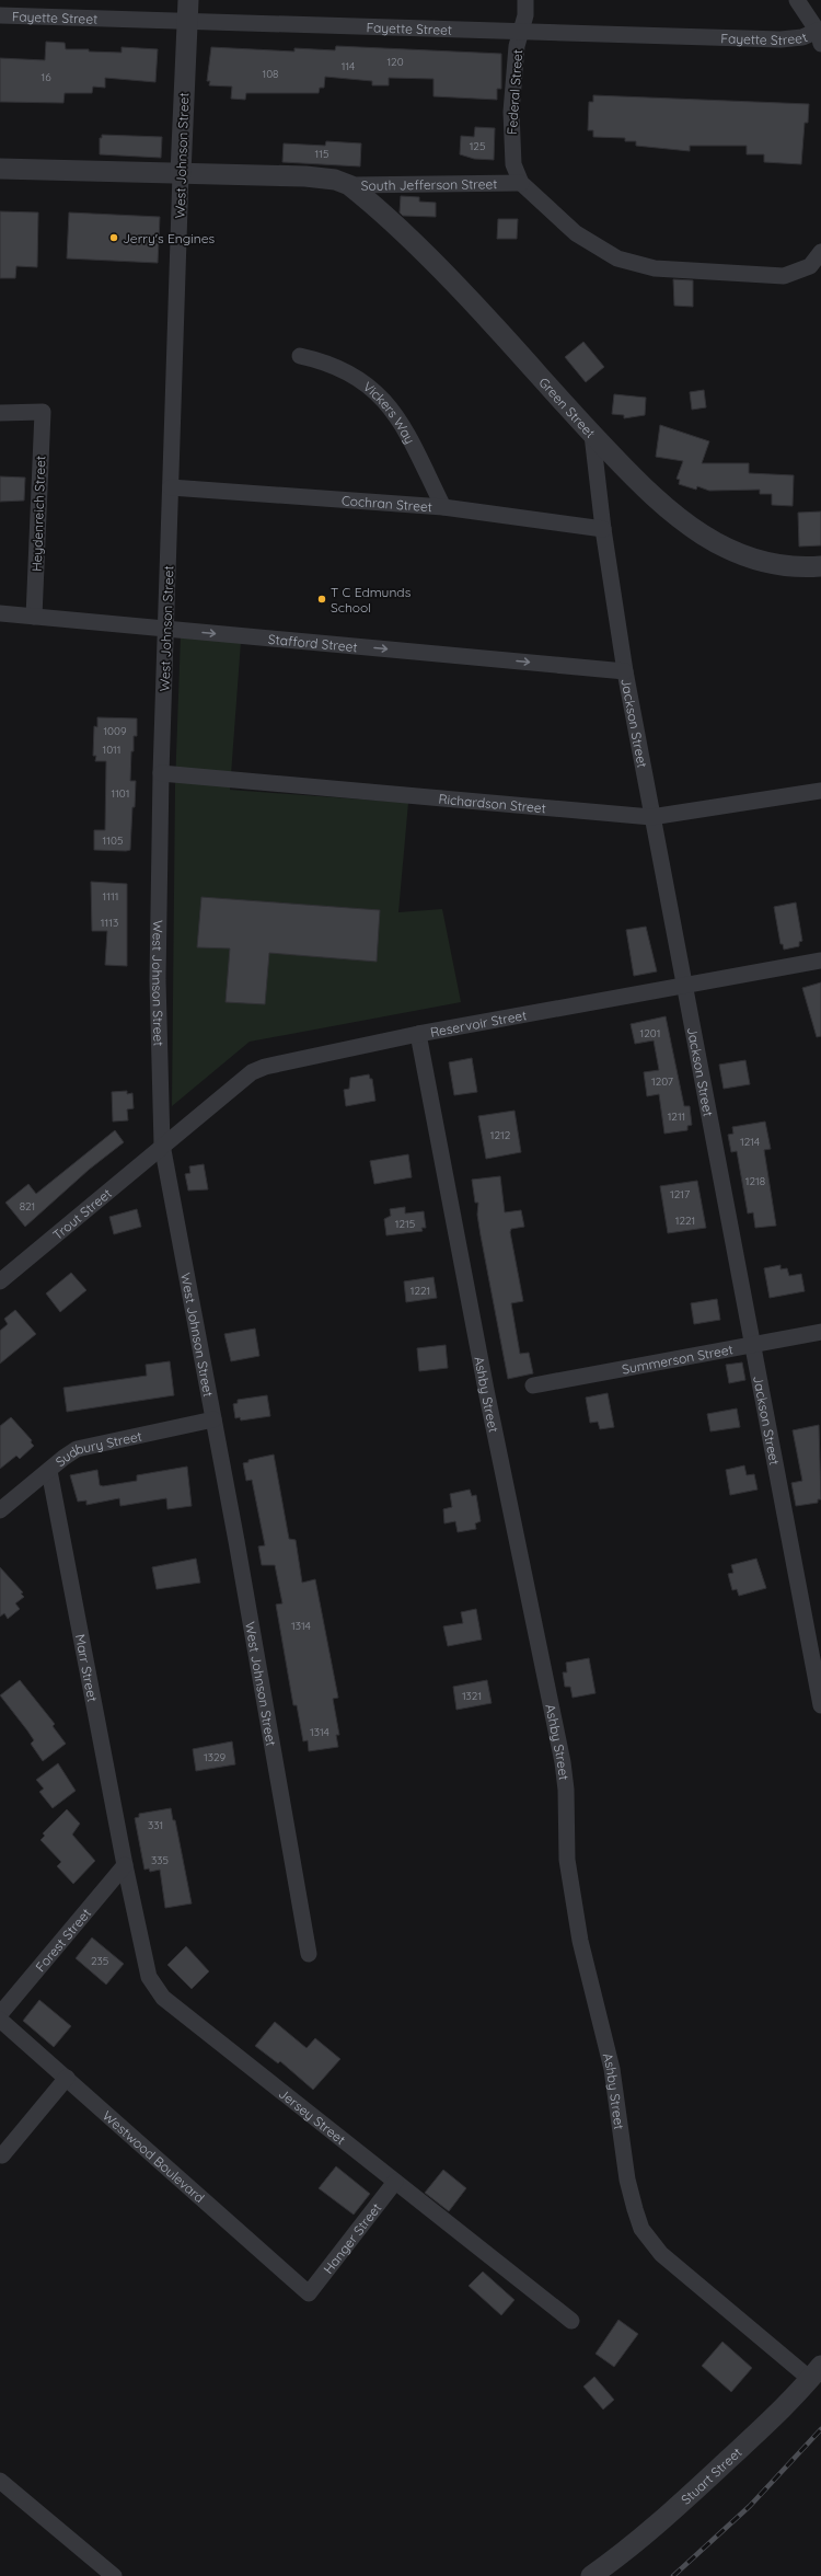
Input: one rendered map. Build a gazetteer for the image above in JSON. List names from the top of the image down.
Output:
{
  "streets": {
    "street": [
      "Fayette Street",
      "Federal Street",
      "West Johnson Street",
      "South Jefferson Street",
      "Green Street",
      "Vickers Way",
      "Cochran Street",
      "Heydenreich Street",
      "Stafford Street",
      "Jackson Street",
      "Richardson Street",
      "Reservoir Street",
      "Trout Street",
      "Summerson Street",
      "Ashby Street",
      "Sudbury Street",
      "Marr Street",
      "Forest Street",
      "Jersey Street",
      "Westwood Boulevard",
      "Hanger Street",
      "Stuart Street"
    ]
  },
  "crossings": [
    ["Fayette Street", "Federal Street"],
    ["Fayette Street", "West Johnson Street"],
    ["Federal Street", "South Jefferson Street"],
    ["West Johnson Street", "South Jefferson Street"],
    ["West Johnson Street", "Cochran Street"],
    ["West Johnson Street", "Stafford Street"],
    ["West Johnson Street", "Richardson Street"],
    ["West Johnson Street", "Reservoir Street"],
    ["West Johnson Street", "Trout Street"],
    ["West Johnson Street", "Sudbury Street"],
    ["South Jefferson Street", "Green Street"],
    ["Green Street", "Jackson Street"],
    ["Vickers Way", "Cochran Street"],
    ["Cochran Street", "Jackson Street"],
    ["Heydenreich Street", "Stafford Street"],
    ["Stafford Street", "Jackson Street"],
    ["Jackson Street", "Richardson Street"],
    ["Jackson Street", "Reservoir Street"],
    ["Jackson Street", "Summerson Street"],
    ["Reservoir Street", "Trout Street"],
    ["Reservoir Street", "Ashby Street"],
    ["Ashby Street", "Stuart Street"],
    ["Sudbury Street", "Marr Street"],
    ["Marr Street", "Forest Street"],
    ["Marr Street", "Jersey Street"],
    ["Forest Street", "Jersey Street"],
    ["Jersey Street", "Hanger Street"],
    ["Westwood Boulevard", "Hanger Street"]
  ],
  "one_way": ["Stafford Street"],
  "places": ["Jerry's Engines", "T C Edmunds School"],
  "house_numbers": [
    "120",
    "114",
    "108",
    "16",
    "125",
    "115",
    "1009",
    "1011",
    "1101",
    "1105",
    "1111",
    "1113",
    "1201",
    "1207",
    "1211",
    "1212",
    "1214",
    "1218",
    "1217",
    "821",
    "1221",
    "1215",
    "1221",
    "1314",
    "1321",
    "1314",
    "1329",
    "331",
    "335",
    "235"
  ]
}
